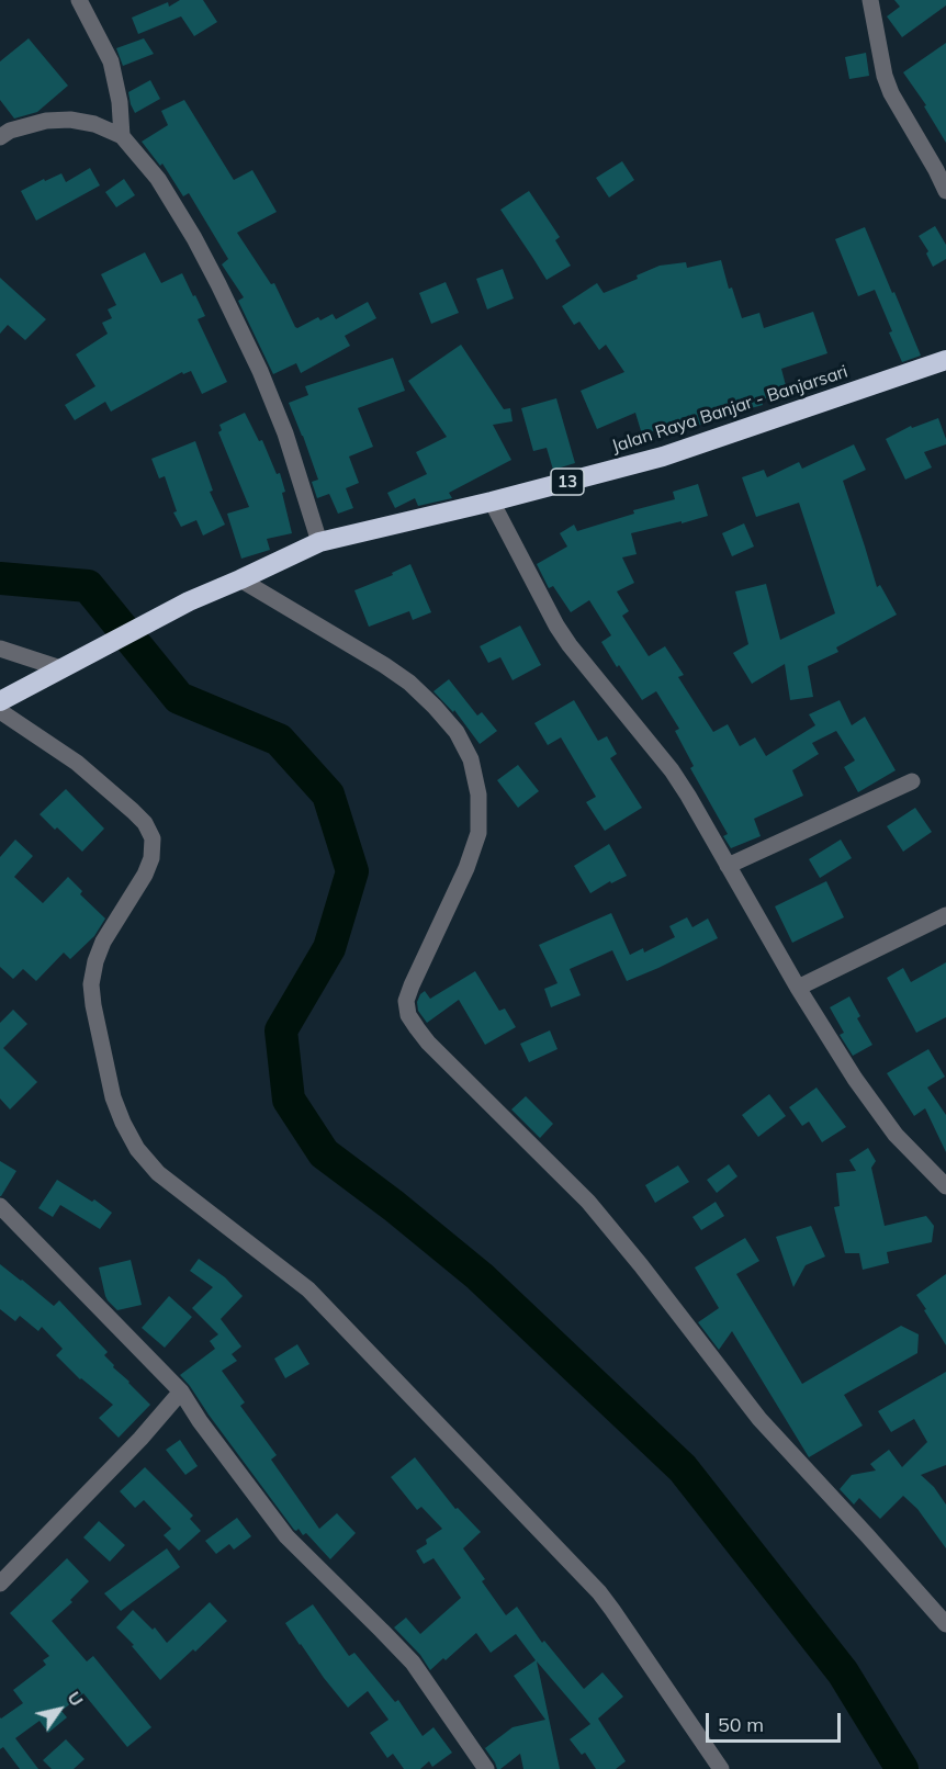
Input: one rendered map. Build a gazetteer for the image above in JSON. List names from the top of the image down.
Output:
{
  "streets": {
    "highway": ["Jalan Raya Banjar - Banjarsari", "13"]
  },
  "crossings": [
    ["Jalan Raya Banjar - Banjarsari", "13"]
  ],
  "scale_bar": "50 m",
  "north": "top right"
}
